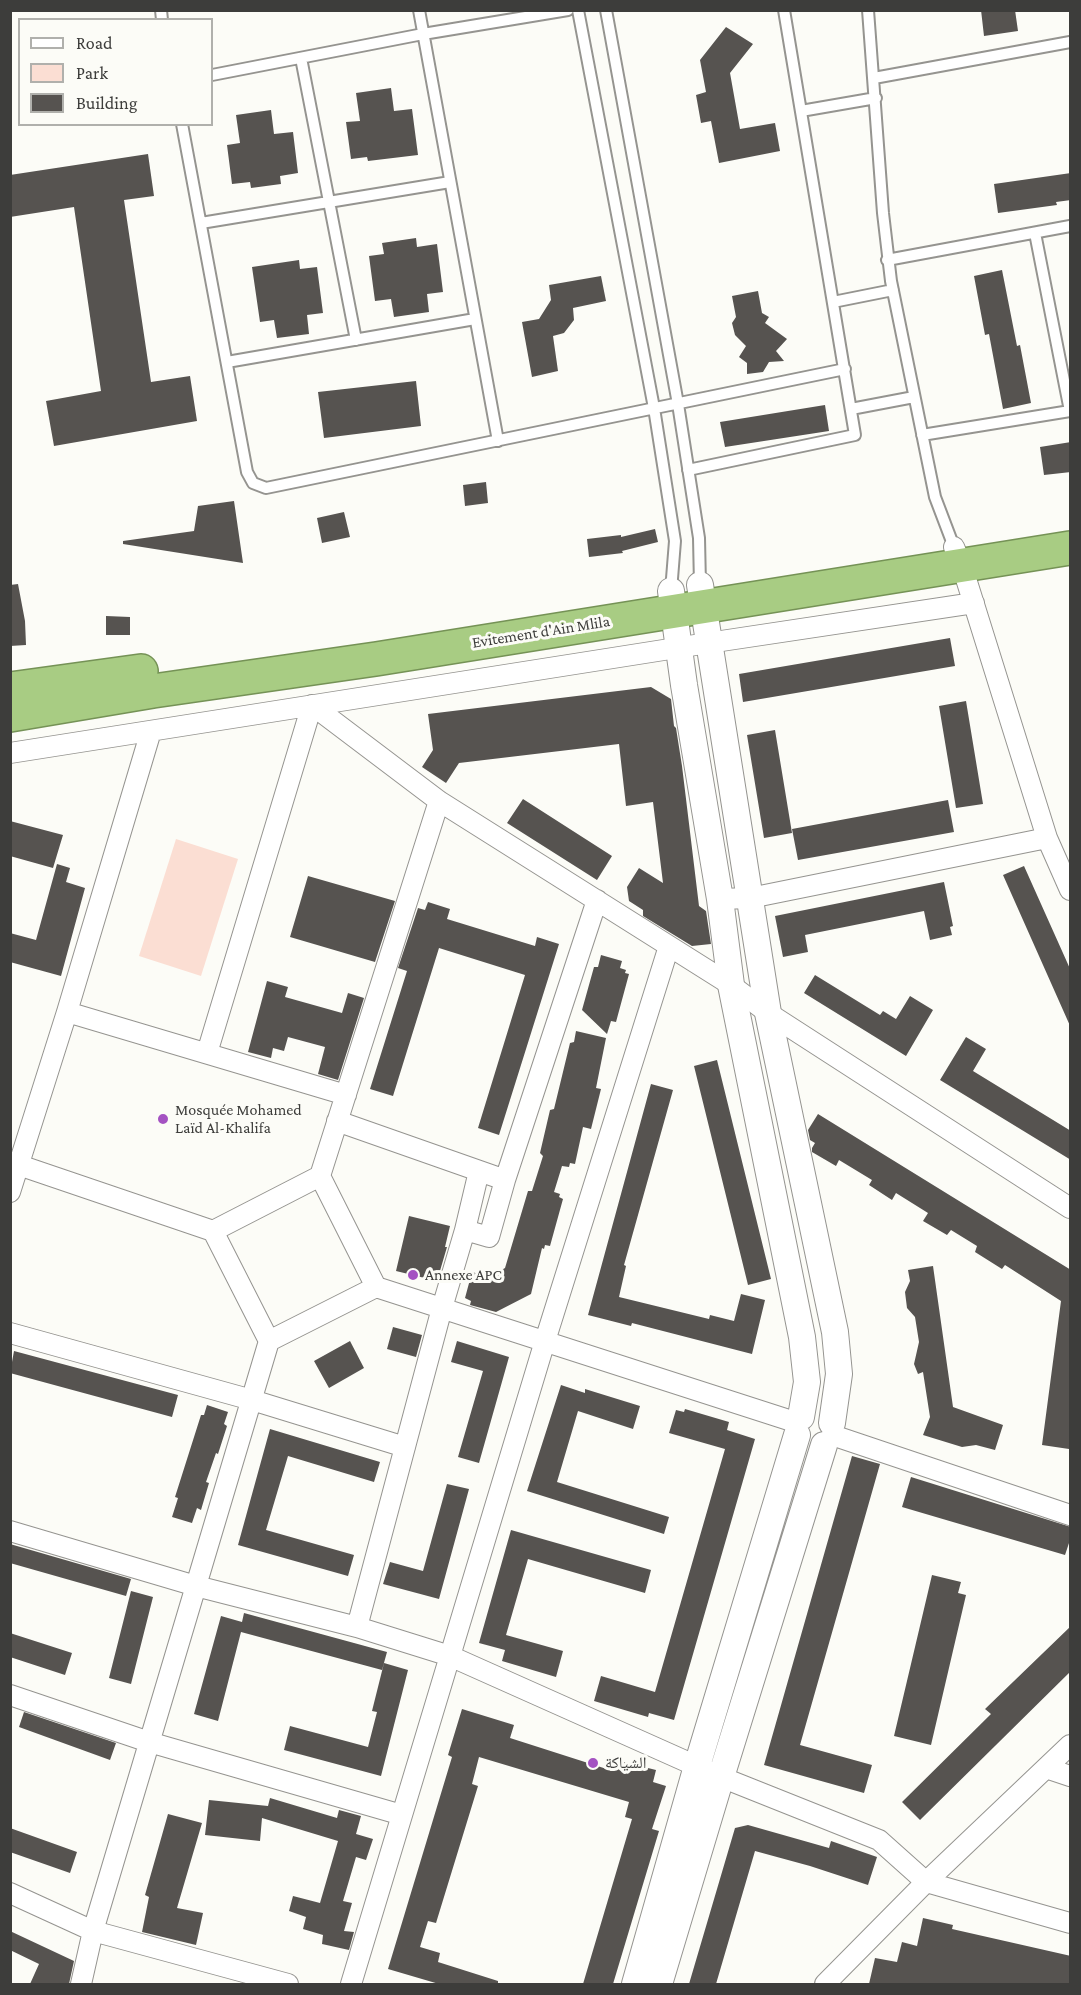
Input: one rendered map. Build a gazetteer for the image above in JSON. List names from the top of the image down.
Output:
{
  "streets": {
    "highway": ["Evitement d'Ain Mlila"]
  },
  "places": ["Mosquée Mohamed Laïd Al-Khalifa", "Annexe APC", "الشياكة"],
  "legend": ["Road", "Park", "Building"]
}
